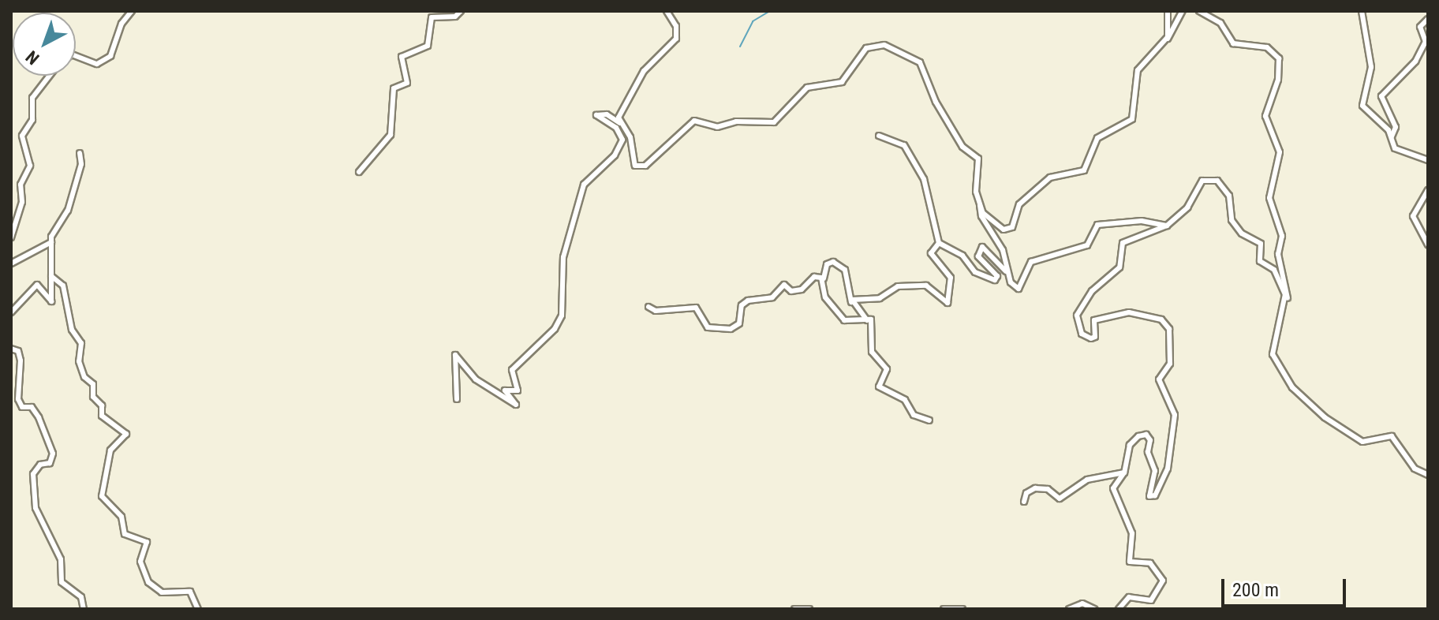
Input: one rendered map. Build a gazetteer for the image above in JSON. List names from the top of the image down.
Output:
{
  "scale_bar": "200 m",
  "north": "bottom left"
}
